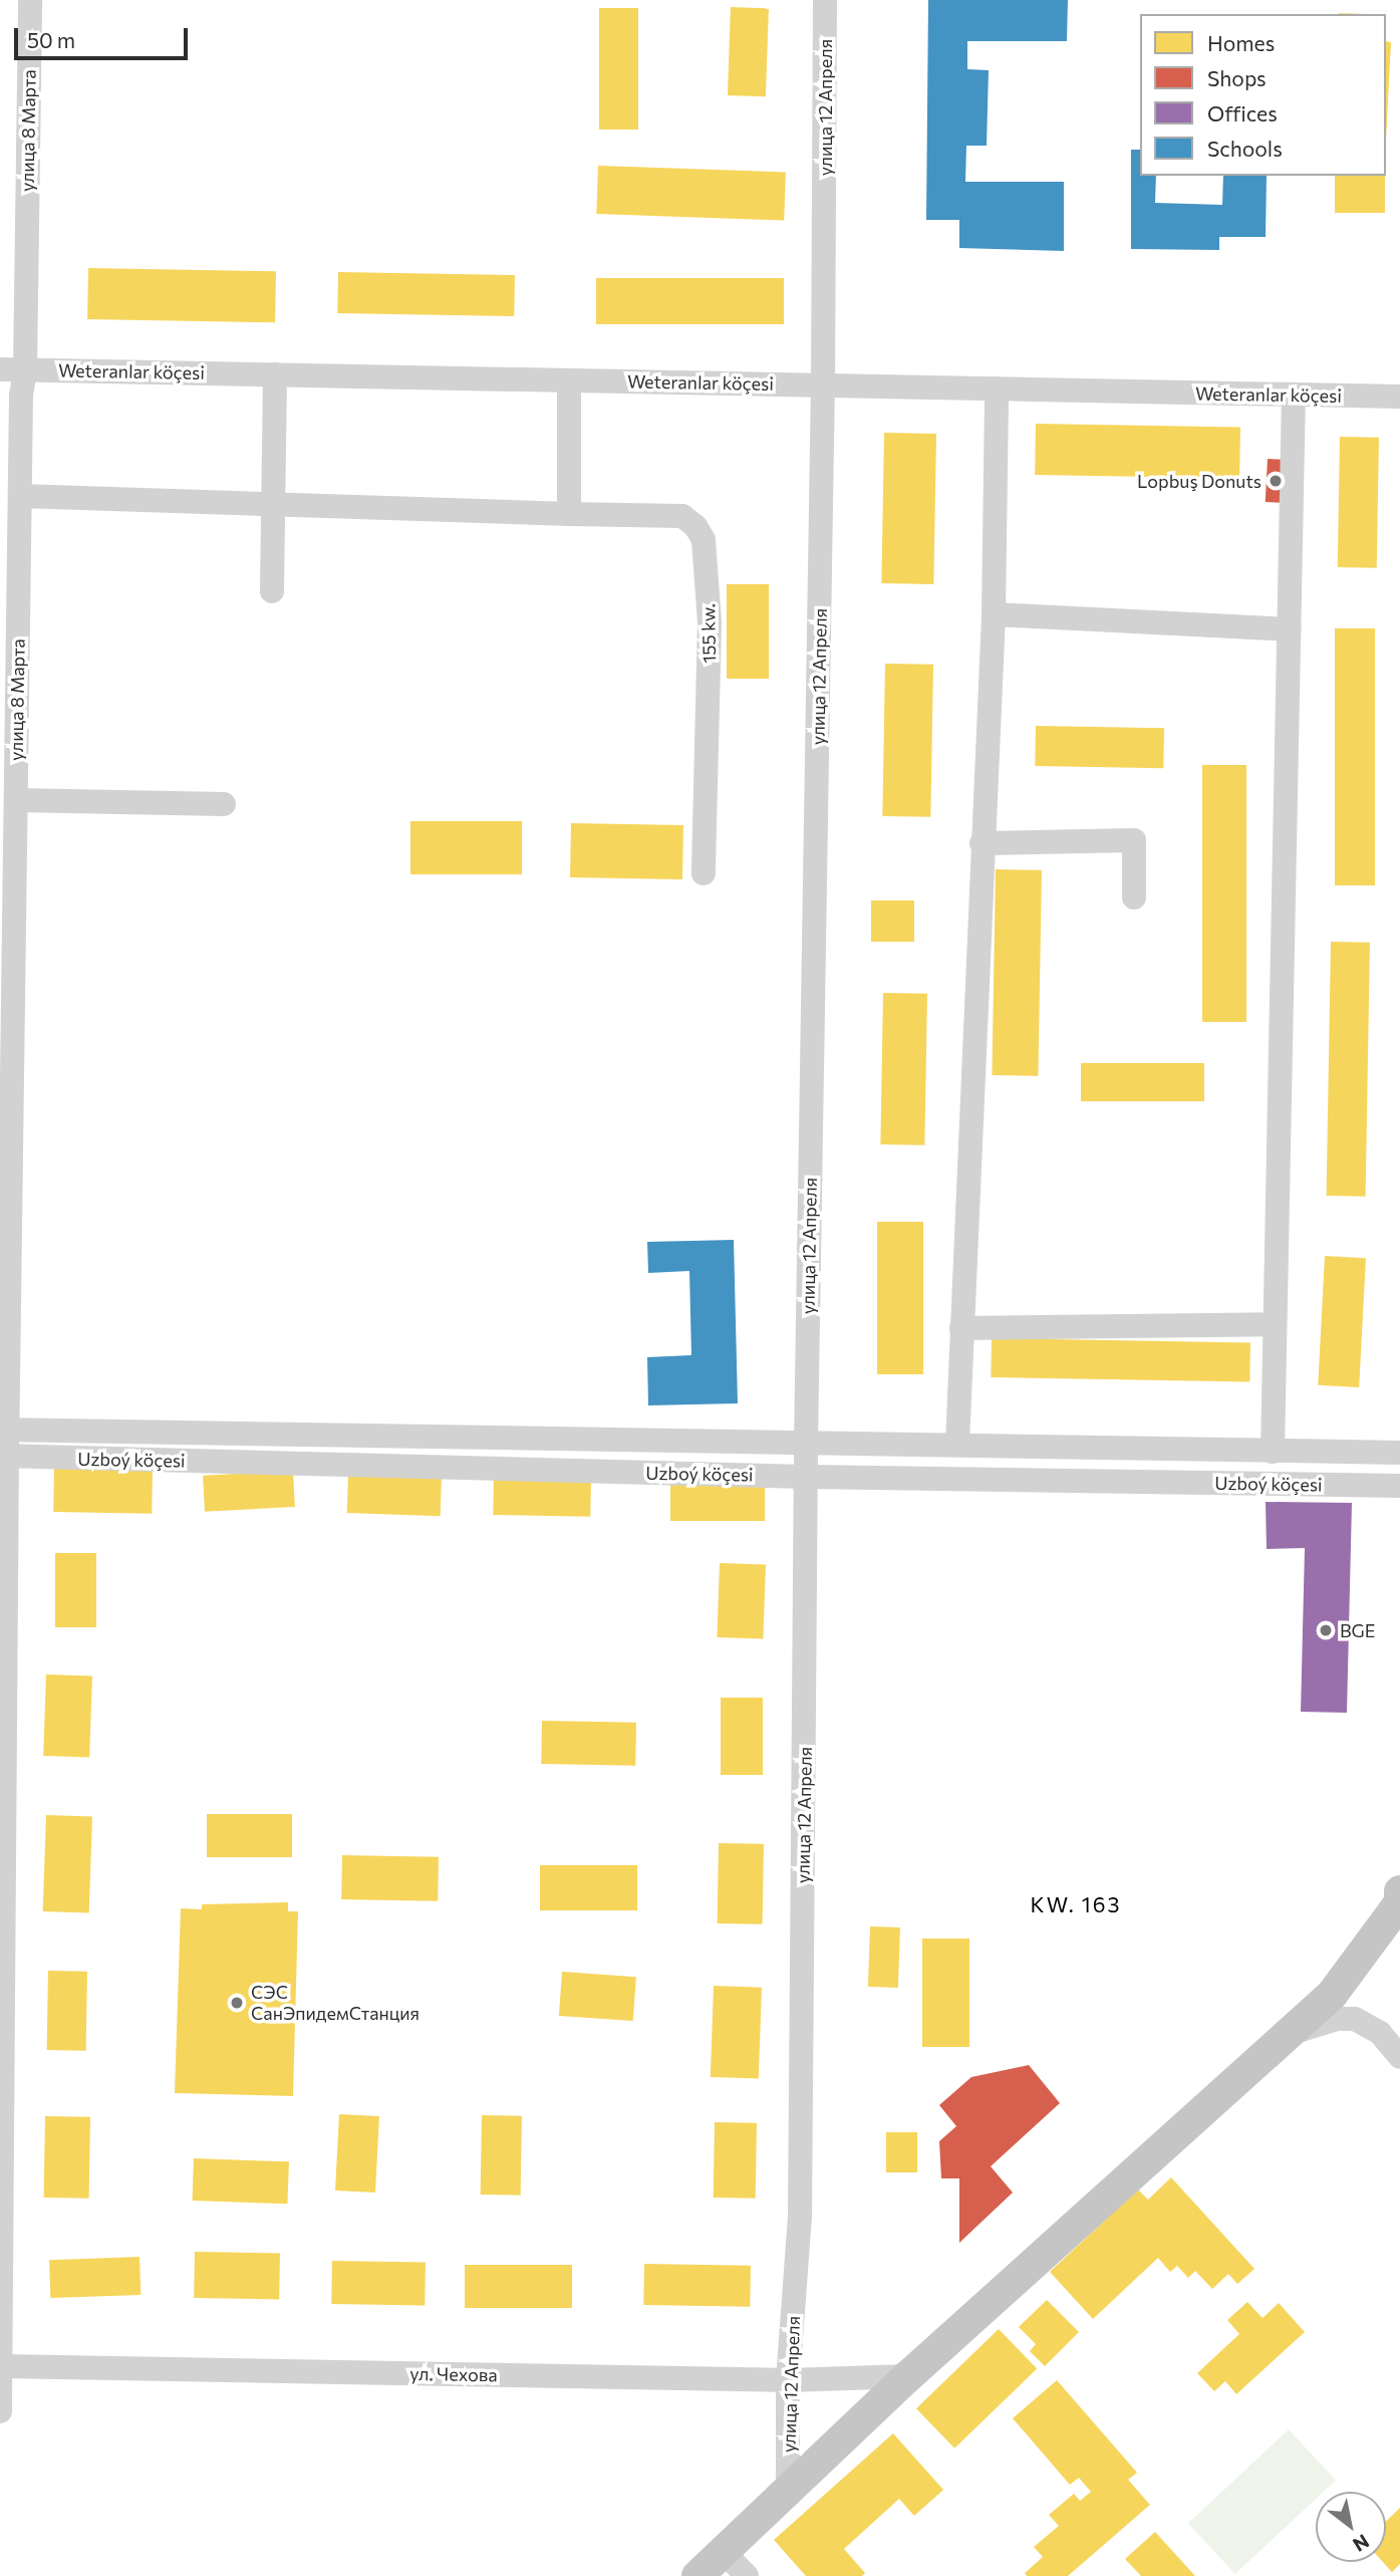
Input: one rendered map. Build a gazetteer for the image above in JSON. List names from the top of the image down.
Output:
{
  "streets": {
    "street": [
      "улица 12 Апреля",
      "улица 8 Марта",
      "Weteranlar köçesi",
      "155 kw.",
      "Uzboý köçesi",
      "ул. Чехова"
    ]
  },
  "crossings": [
    ["улица 12 Апреля", "Weteranlar köçesi"],
    ["улица 12 Апреля", "Uzboý köçesi"],
    ["улица 12 Апреля", "ул. Чехова"],
    ["улица 8 Марта", "Weteranlar köçesi"],
    ["улица 8 Марта", "155 kw."],
    ["улица 8 Марта", "Uzboý köçesi"],
    ["улица 8 Марта", "ул. Чехова"]
  ],
  "districts": ["KW. 163"],
  "places": ["Lopbuş Donuts", "BGE", "СЭС СанЭпидемСтанция"],
  "legend": [
    "Homes",
    "Shops",
    "Offices",
    "Schools"
  ],
  "scale_bar": "50 m",
  "north": "bottom right"
}
